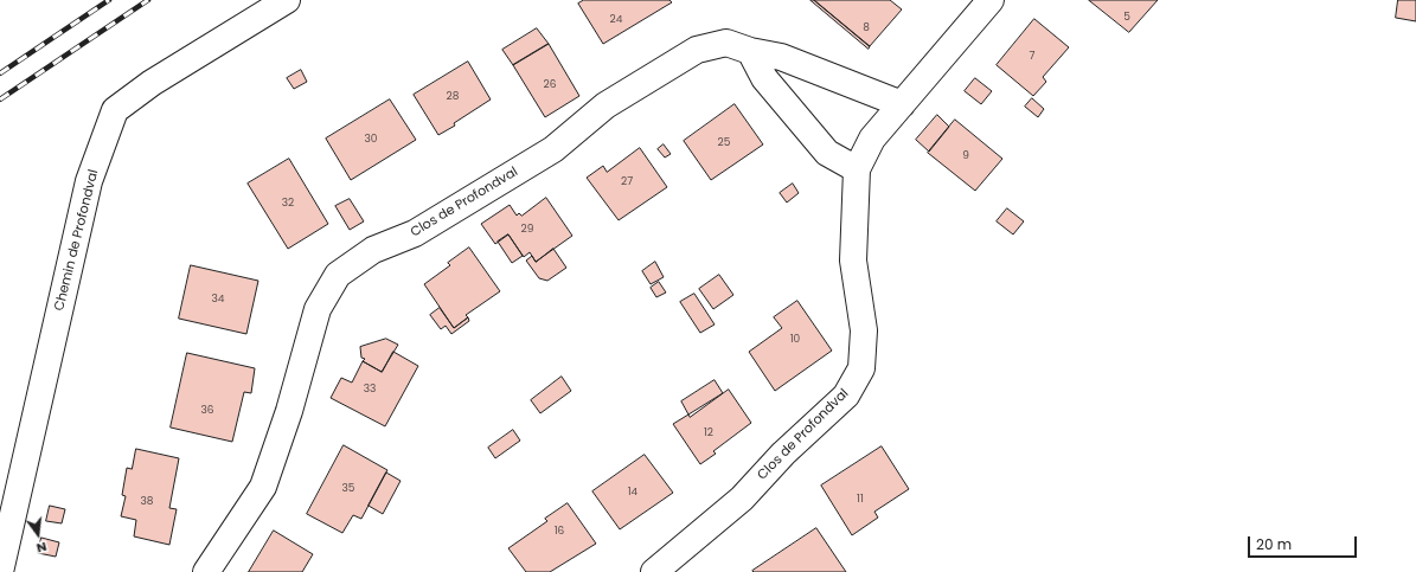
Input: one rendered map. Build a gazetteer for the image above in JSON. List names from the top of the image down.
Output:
{
  "streets": {
    "street": ["Clos de Profondval", "Chemin de Profondval"]
  },
  "house_numbers": [
    "5",
    "24",
    "8",
    "7",
    "26",
    "28",
    "30",
    "25",
    "9",
    "27",
    "32",
    "29",
    "34",
    "10",
    "33",
    "36",
    "12",
    "35",
    "14",
    "11",
    "38",
    "16"
  ],
  "scale_bar": "20 m",
  "north": "bottom"
}
